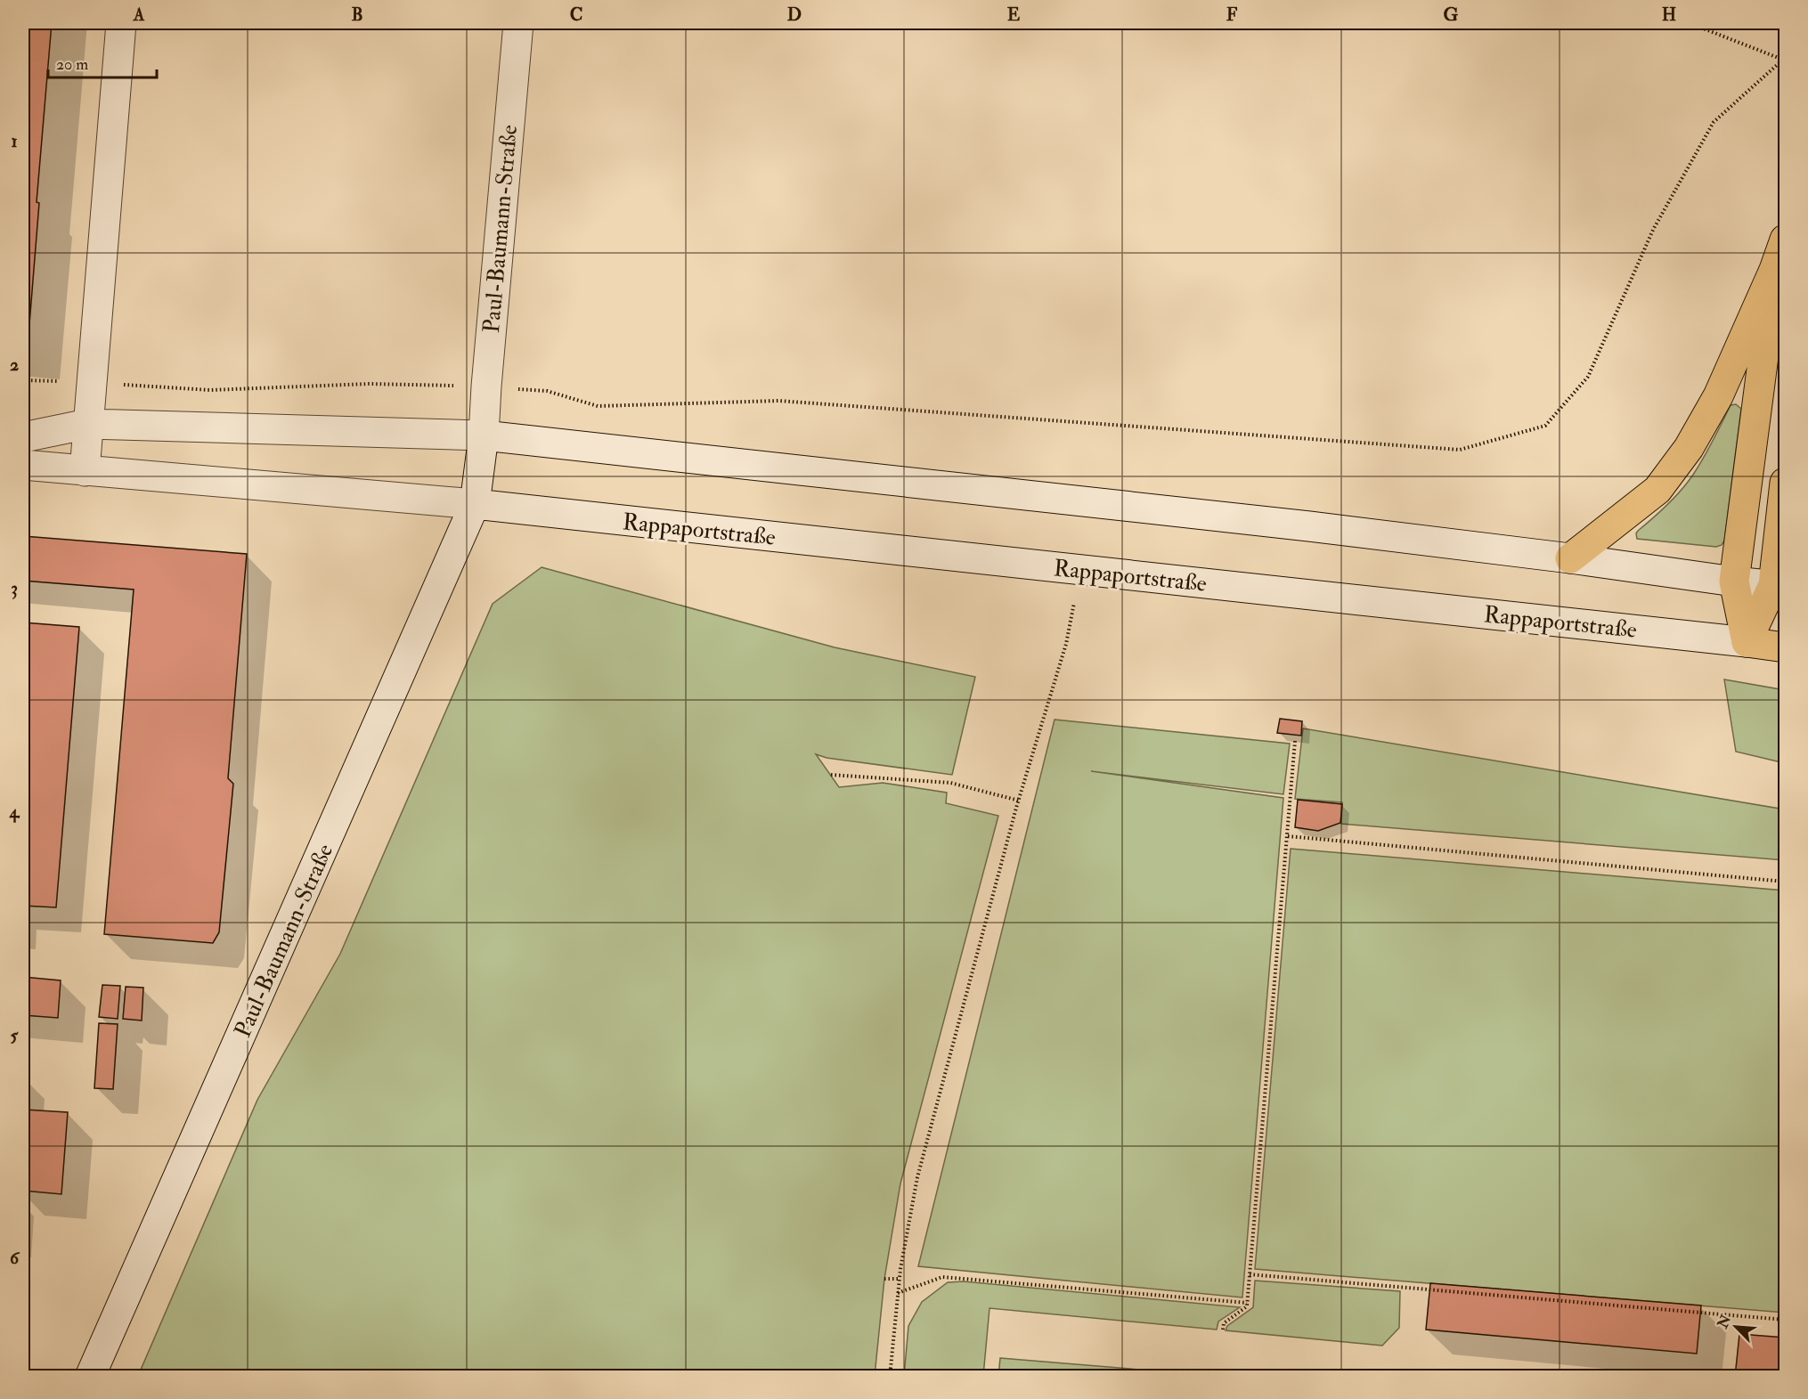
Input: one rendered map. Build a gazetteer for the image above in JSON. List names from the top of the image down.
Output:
{
  "streets": {
    "main road": ["Paul-Baumann-Straße", "Rappaportstraße"]
  },
  "crossings": [
    ["Paul-Baumann-Straße", "Rappaportstraße"]
  ],
  "scale_bar": "20 m",
  "north": "top left",
  "grid": {
    "columns": [
      "A",
      "B",
      "C",
      "D",
      "E",
      "F",
      "G",
      "H"
    ],
    "rows": [
      "1",
      "2",
      "3",
      "4",
      "5",
      "6"
    ]
  }
}
